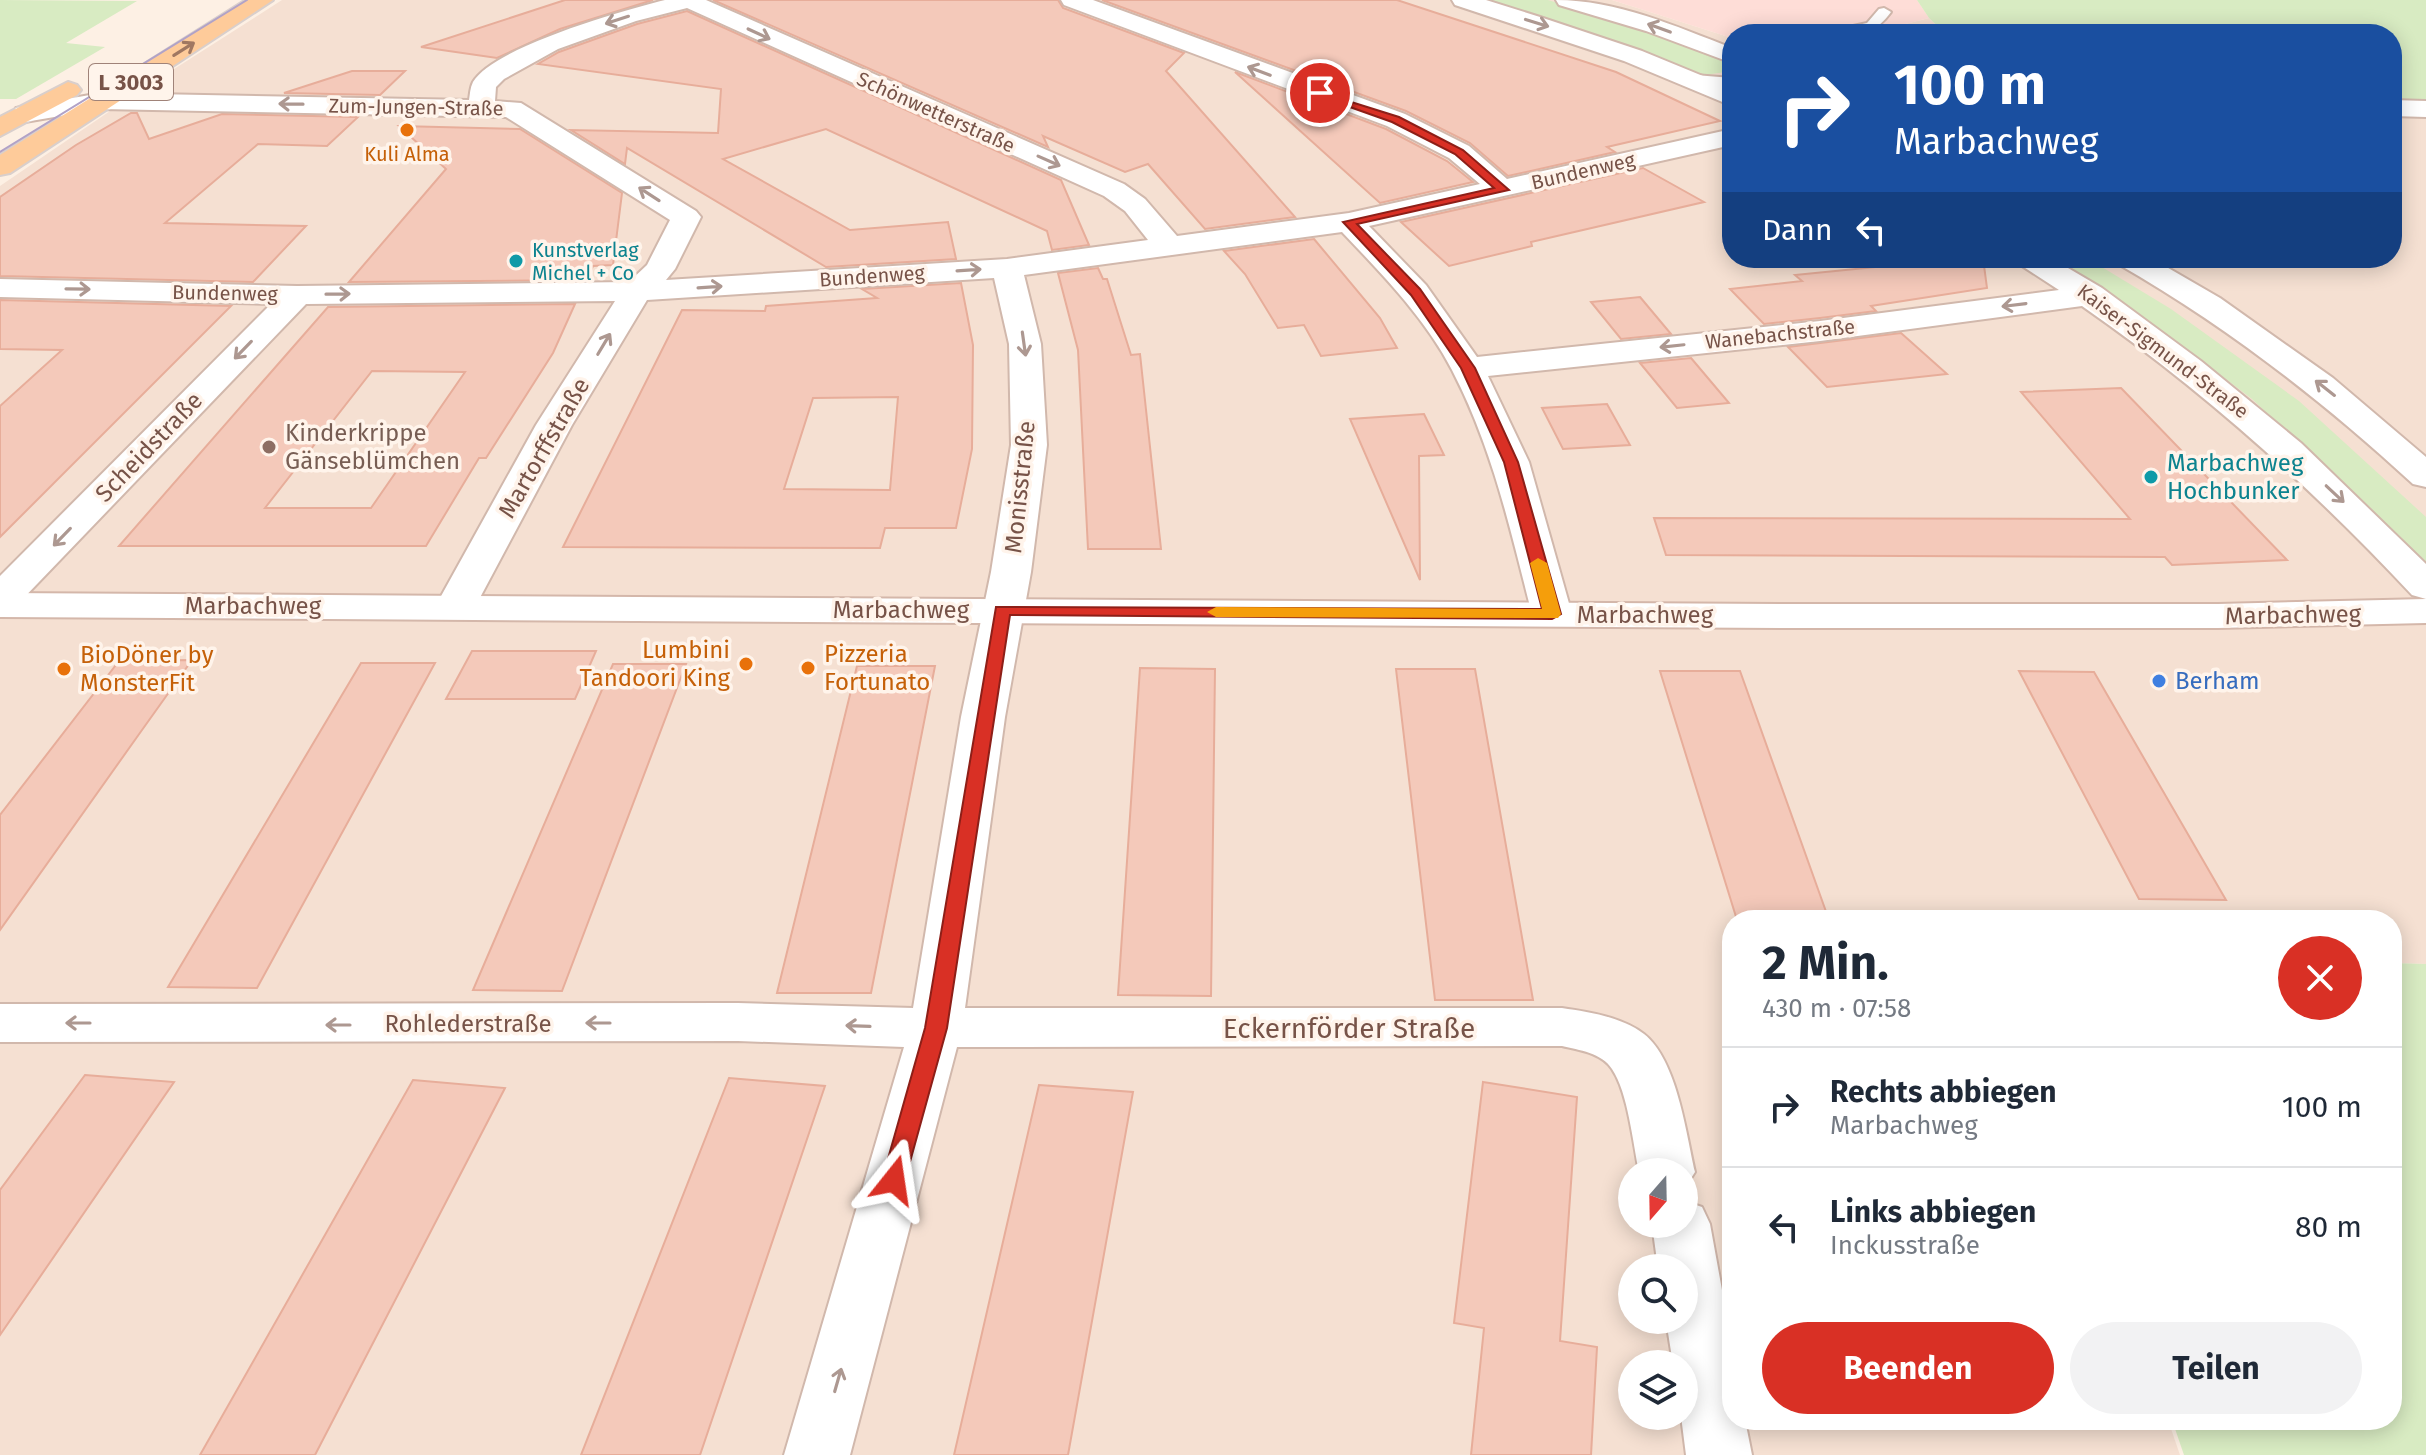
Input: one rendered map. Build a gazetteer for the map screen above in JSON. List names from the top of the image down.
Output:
{
  "streets": {
    "main road": ["L 3003"],
    "street": [
      "Zum-Jungen-Straße",
      "Schönwetterstraße",
      "Bundenweg",
      "Wanebachstraße",
      "Kaiser-Sigmund-Straße",
      "Scheidstraße",
      "Martorffstraße",
      "Monisstraße",
      "Marbachweg",
      "Rohlederstraße",
      "Eckernförder Straße"
    ]
  },
  "crossings": [
    ["L 3003", "Zum-Jungen-Straße"],
    ["Zum-Jungen-Straße", "Bundenweg"],
    ["Zum-Jungen-Straße", "Martorffstraße"],
    ["Schönwetterstraße", "Bundenweg"],
    ["Bundenweg", "Scheidstraße"],
    ["Bundenweg", "Martorffstraße"],
    ["Bundenweg", "Monisstraße"],
    ["Wanebachstraße", "Kaiser-Sigmund-Straße"],
    ["Scheidstraße", "Marbachweg"],
    ["Martorffstraße", "Marbachweg"],
    ["Monisstraße", "Marbachweg"],
    ["Monisstraße", "Rohlederstraße"],
    ["Monisstraße", "Eckernförder Straße"],
    ["Rohlederstraße", "Eckernförder Straße"]
  ],
  "one_way": [
    "Zum-Jungen-Straße",
    "Bundenweg",
    "Scheidstraße",
    "Martorffstraße",
    "Rohlederstraße"
  ],
  "places": [
    "Kuli Alma",
    "Kunstverlag Michel + Co",
    "Kinderkrippe Gänseblümchen",
    "Marbachweg Hochbunker",
    "Lumbini Tandoori King",
    "Pizzeria Fortunato",
    "BioDöner by MonsterFit",
    "Berham"
  ],
  "north": "bottom",
  "page": {
    "turn": ["100 m", "Marbachweg"],
    "then": "Dann",
    "heading": ["2 Min.", "430 m · 07:58"],
    "list": [
      {
        "name": "Rechts abbiegen",
        "note": "Marbachweg",
        "value": "100 m"
      },
      {
        "name": "Links abbiegen",
        "note": "Inckusstraße",
        "value": "80 m"
      }
    ],
    "buttons": ["Beenden", "Teilen"]
  }
}
